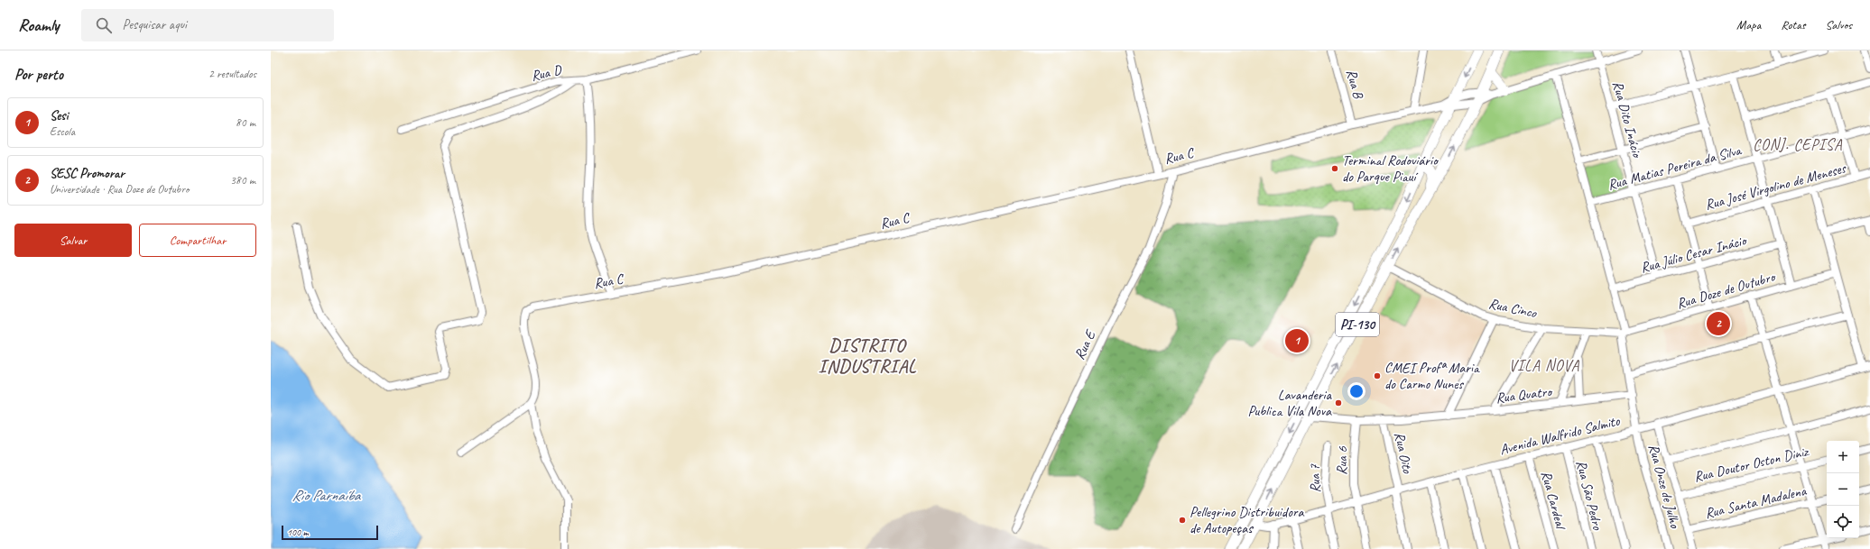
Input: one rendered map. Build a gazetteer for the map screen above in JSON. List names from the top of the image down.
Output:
{
  "streets": {
    "main road": ["PI-130"],
    "street": [
      "Rua D",
      "Rua B",
      "Rua Dito Inácio",
      "Rua C",
      "Rua Matias Pereira da Silva",
      "Rua José Virgolino de Meneses",
      "Rua Júlio Cesar Inácio",
      "Rua Doze de Outubro",
      "Rua Cinco",
      "Rua E",
      "Rua Quatro",
      "Avenida Walfrido Salmito",
      "Rua Oito",
      "Rua 6",
      "Rua Doutor Oston Diniz",
      "Rua 7",
      "Rua Onze de Julho",
      "Rua São Pedro",
      "Rua Cardeal",
      "Rua Santa Madalena"
    ]
  },
  "crossings": [
    ["Rua B", "Rua C"],
    ["Rua Dito Inácio", "Rua Matias Pereira da Silva"],
    ["Rua Dito Inácio", "Rua Júlio Cesar Inácio"],
    ["Rua C", "PI-130"],
    ["Rua C", "Rua E"],
    ["Rua Matias Pereira da Silva", "Rua Onze de Julho"],
    ["Rua Júlio Cesar Inácio", "Rua Onze de Julho"],
    ["Rua Doze de Outubro", "Rua Cinco"],
    ["Rua Doze de Outubro", "Rua Onze de Julho"],
    ["Rua Cinco", "PI-130"],
    ["Rua Cinco", "Rua Onze de Julho"],
    ["PI-130", "Rua Quatro"],
    ["PI-130", "Avenida Walfrido Salmito"],
    ["Rua Quatro", "Rua Oito"],
    ["Rua Quatro", "Rua 6"],
    ["Rua Quatro", "Rua Onze de Julho"],
    ["Avenida Walfrido Salmito", "Rua Oito"],
    ["Avenida Walfrido Salmito", "Rua 6"],
    ["Avenida Walfrido Salmito", "Rua 7"],
    ["Avenida Walfrido Salmito", "Rua Onze de Julho"],
    ["Avenida Walfrido Salmito", "Rua São Pedro"],
    ["Avenida Walfrido Salmito", "Rua Cardeal"]
  ],
  "districts": ["CONJ. CEPISA", "DISTRITO INDUSTRIAL", "VILA NOVA"],
  "water": ["Rio Parnaíba"],
  "places": [
    "Terminal Rodoviário do Parque Piauí",
    "CMEI Profª Maria do Carmo Nunes",
    "Lavanderia Publica Vila Nova",
    "Pellegrino Distribuidora de Autopeças"
  ],
  "scale_bar": "100 m",
  "page": {
    "header": "Roamly",
    "search": "Pesquisar aqui",
    "nav": ["Mapa", "Rotas", "Salvos"],
    "heading": ["Por perto", "2 resultados"],
    "list": [
      {
        "mark": "1",
        "name": "Sesi",
        "note": "Escola",
        "value": "80 m"
      },
      {
        "mark": "2",
        "name": "SESC Promorar",
        "note": "Universidade · Rua Doze de Outubro",
        "value": "380 m"
      }
    ],
    "buttons": ["Salvar", "Compartilhar"],
    "pins": ["2", "1"],
    "map_buttons": ["+", "−"],
    "scale": "100 m"
  }
}
